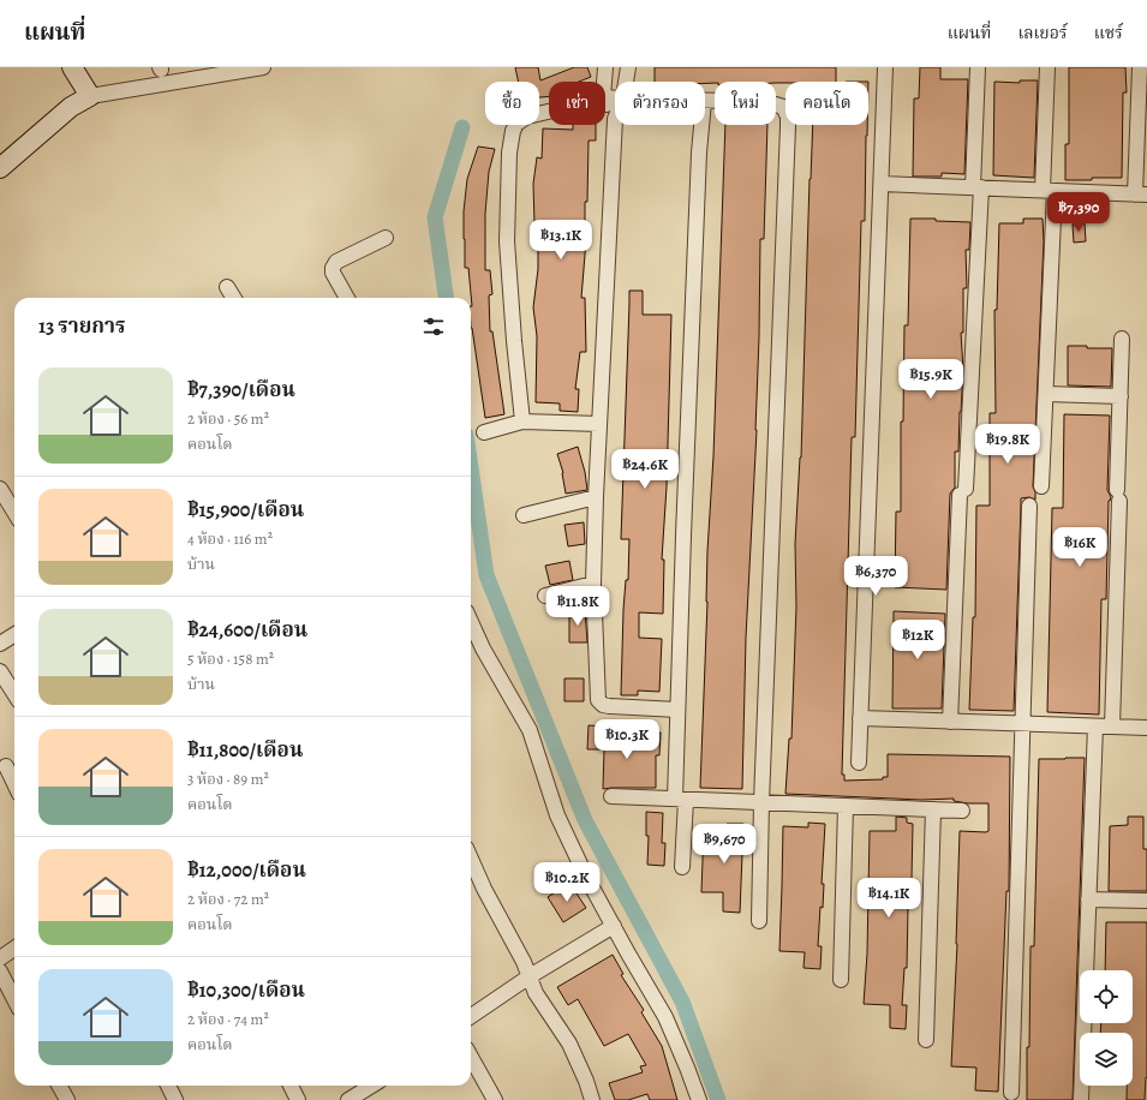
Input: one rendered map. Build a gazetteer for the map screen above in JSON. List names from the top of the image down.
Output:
{
  "page": {
    "header": "แผนที่",
    "nav": ["แผนที่", "เลเยอร์", "แชร์"],
    "chip": [
      "ซื้อ",
      "เช่า",
      "ตัวกรอง",
      "ใหม่",
      "คอนโด"
    ],
    "price": [
      "฿7,390",
      "฿13.1K",
      "฿15.9K",
      "฿19.8K",
      "฿24.6K",
      "฿16K",
      "฿6,370",
      "฿11.8K",
      "฿12K",
      "฿10.3K",
      "฿9,670",
      "฿10.2K",
      "฿14.1K"
    ],
    "heading": "13 รายการ",
    "list": [
      {
        "name": "฿7,390/เดือน",
        "note": "2 ห้อง · 56 m² · คอนโด"
      },
      {
        "name": "฿15,900/เดือน",
        "note": "4 ห้อง · 116 m² · บ้าน"
      },
      {
        "name": "฿24,600/เดือน",
        "note": "5 ห้อง · 158 m² · บ้าน"
      },
      {
        "name": "฿11,800/เดือน",
        "note": "3 ห้อง · 89 m² · คอนโด"
      },
      {
        "name": "฿12,000/เดือน",
        "note": "2 ห้อง · 72 m² · คอนโด"
      },
      {
        "name": "฿10,300/เดือน",
        "note": "2 ห้อง · 74 m² · คอนโด"
      }
    ]
  }
}
